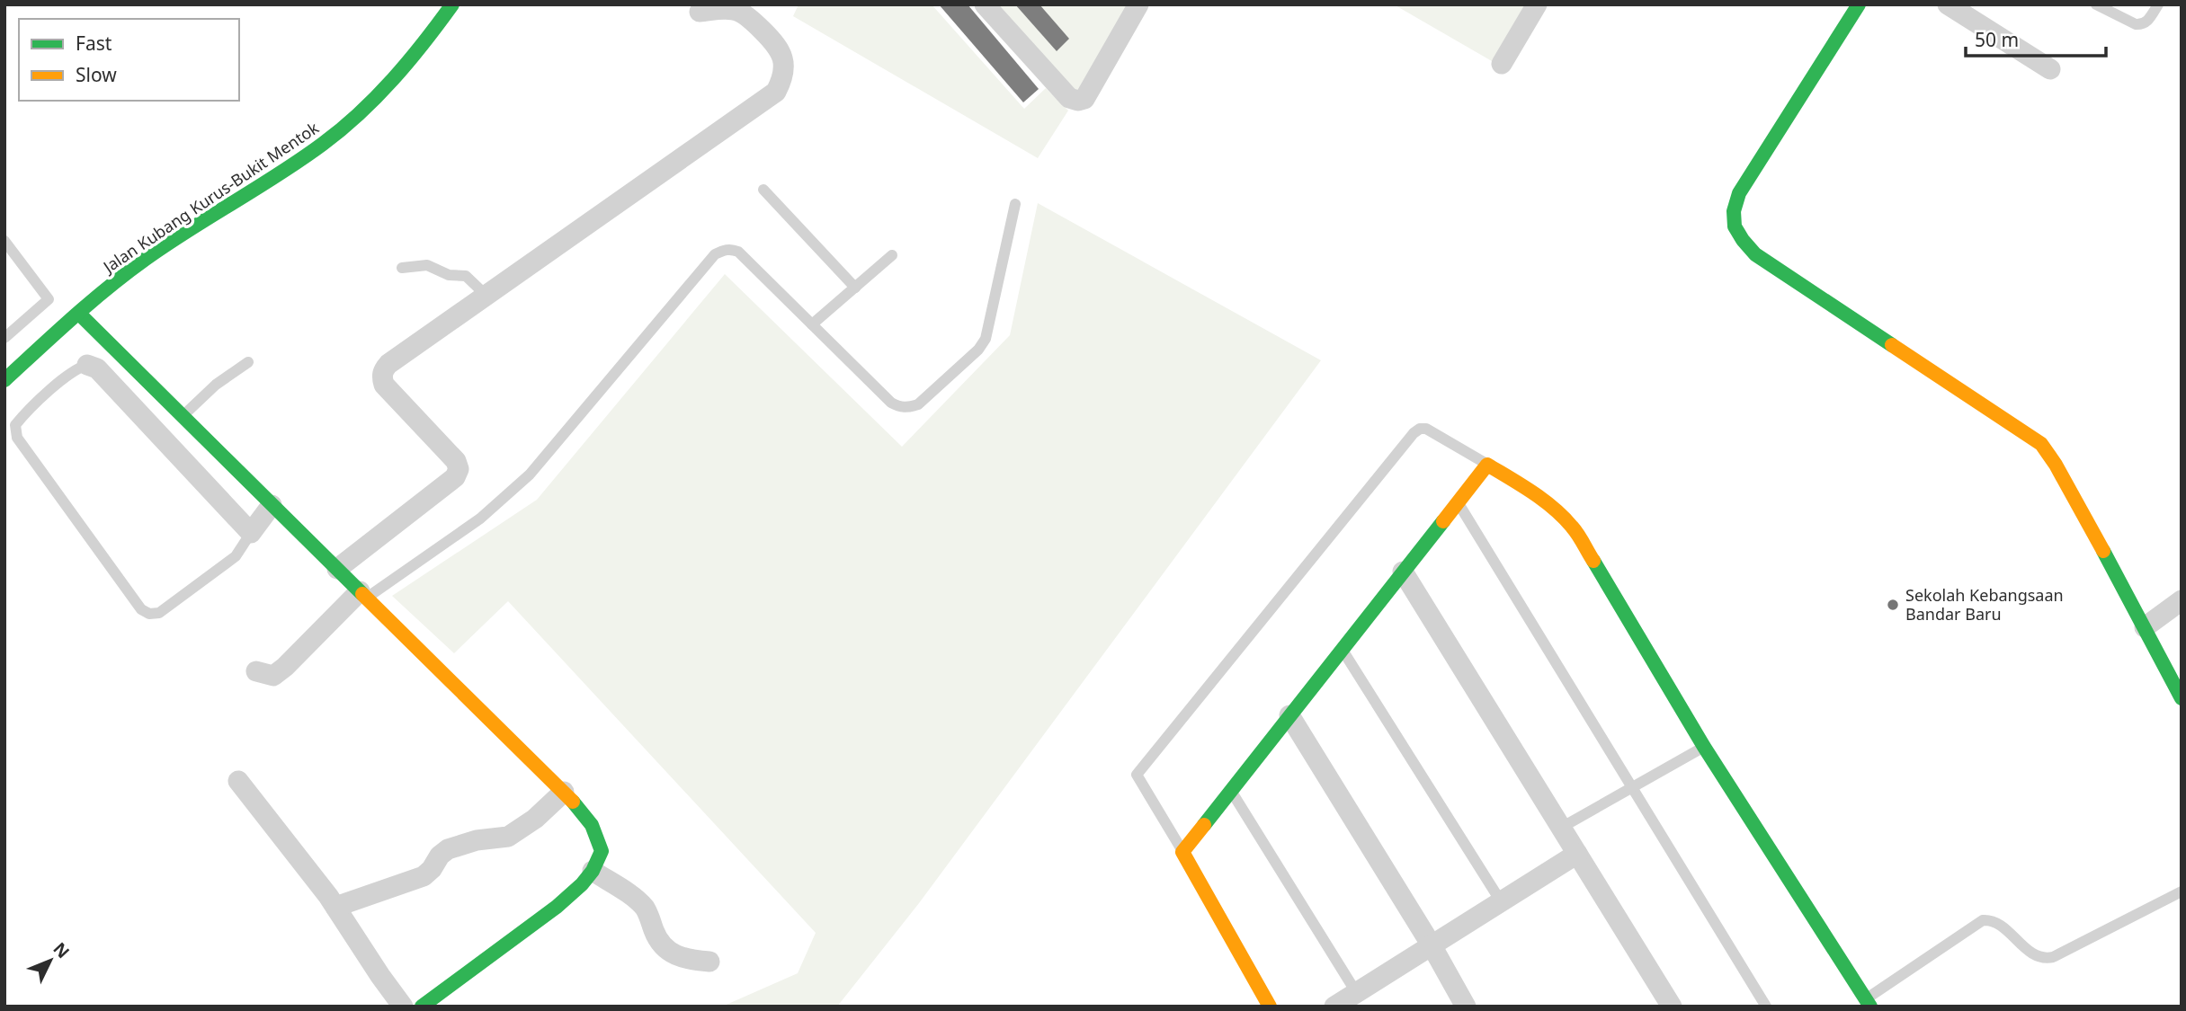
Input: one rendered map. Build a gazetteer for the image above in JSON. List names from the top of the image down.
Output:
{
  "streets": {
    "street": ["Jalan Kubang Kurus-Bukit Mentok"]
  },
  "places": ["Sekolah Kebangsaan Bandar Baru"],
  "legend": ["Fast", "Slow"],
  "scale_bar": "50 m",
  "north": "top right"
}
